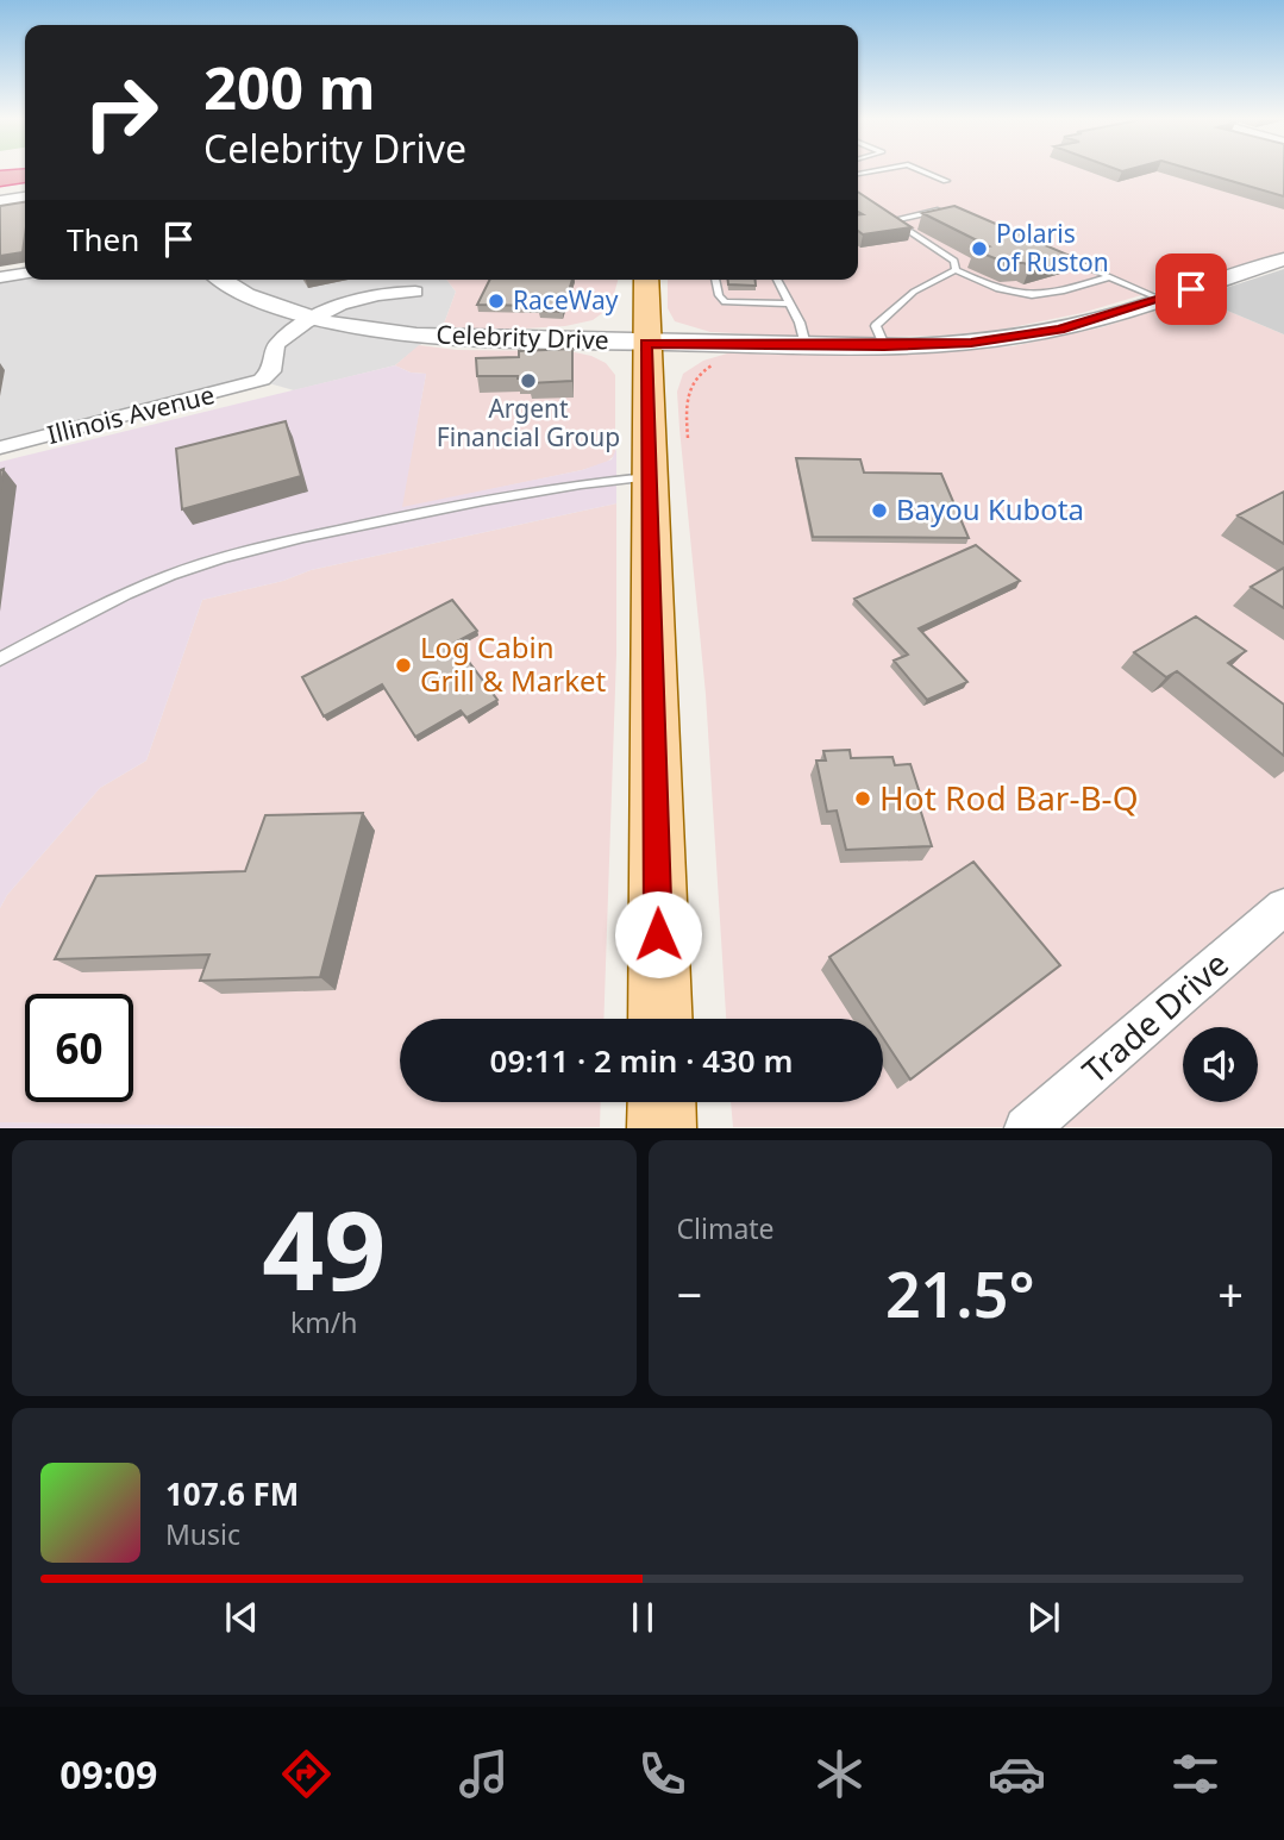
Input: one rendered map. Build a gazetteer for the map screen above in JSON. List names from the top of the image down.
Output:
{
  "streets": {
    "street": ["Celebrity Drive", "Illinois Avenue", "Trade Drive"]
  },
  "crossings": [
    ["Celebrity Drive", "Illinois Avenue"]
  ],
  "places": [
    "Polaris of Ruston",
    "RaceWay",
    "Argent Financial Group",
    "Bayou Kubota",
    "Log Cabin Grill & Market",
    "Hot Rod Bar-B-Q"
  ],
  "page": {
    "turn": ["200 m", "Celebrity Drive"],
    "then": "Then",
    "limit": "60",
    "trip": "09:11 · 2 min · 430 m",
    "tile": [
      ["49", "km/h"],
      "Climate"
    ],
    "heat": ["−", "21.5°", "+"],
    "song": ["107.6 FM", "Music"],
    "tabs": "09:09"
  }
}
